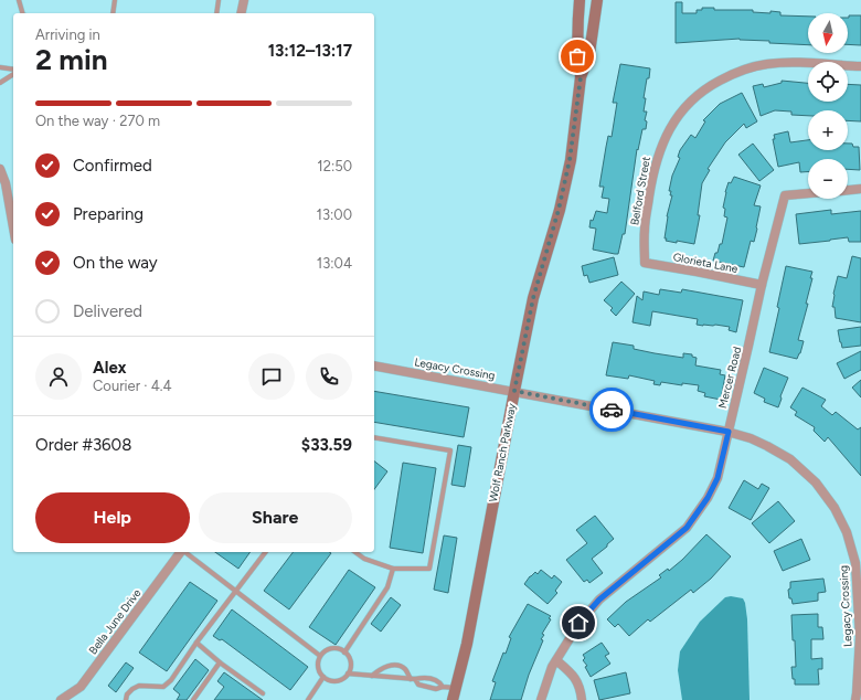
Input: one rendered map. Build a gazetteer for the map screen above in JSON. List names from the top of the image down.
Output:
{
  "streets": {
    "street": [
      "Belford Street",
      "Glorieta Lane",
      "Legacy Crossing",
      "Mercer Road",
      "Wolf Ranch Parkway",
      "Bella June Drive"
    ]
  },
  "crossings": [
    ["Belford Street", "Glorieta Lane"],
    ["Glorieta Lane", "Mercer Road"],
    ["Legacy Crossing", "Mercer Road"],
    ["Legacy Crossing", "Wolf Ranch Parkway"]
  ],
  "north": "bottom",
  "page": {
    "map_buttons": ["+", "−"],
    "heading": ["2 min", "Arriving in", "13:12–13:17"],
    "panel": [
      "Alex",
      "Courier · 4.4",
      "Order #3608",
      "$33.59"
    ],
    "bar": "On the way · 270 m",
    "list": [
      ["Confirmed", "12:50"],
      ["Preparing", "13:00"],
      ["On the way", "13:04"],
      "Delivered"
    ],
    "buttons": ["Help", "Share"]
  }
}
